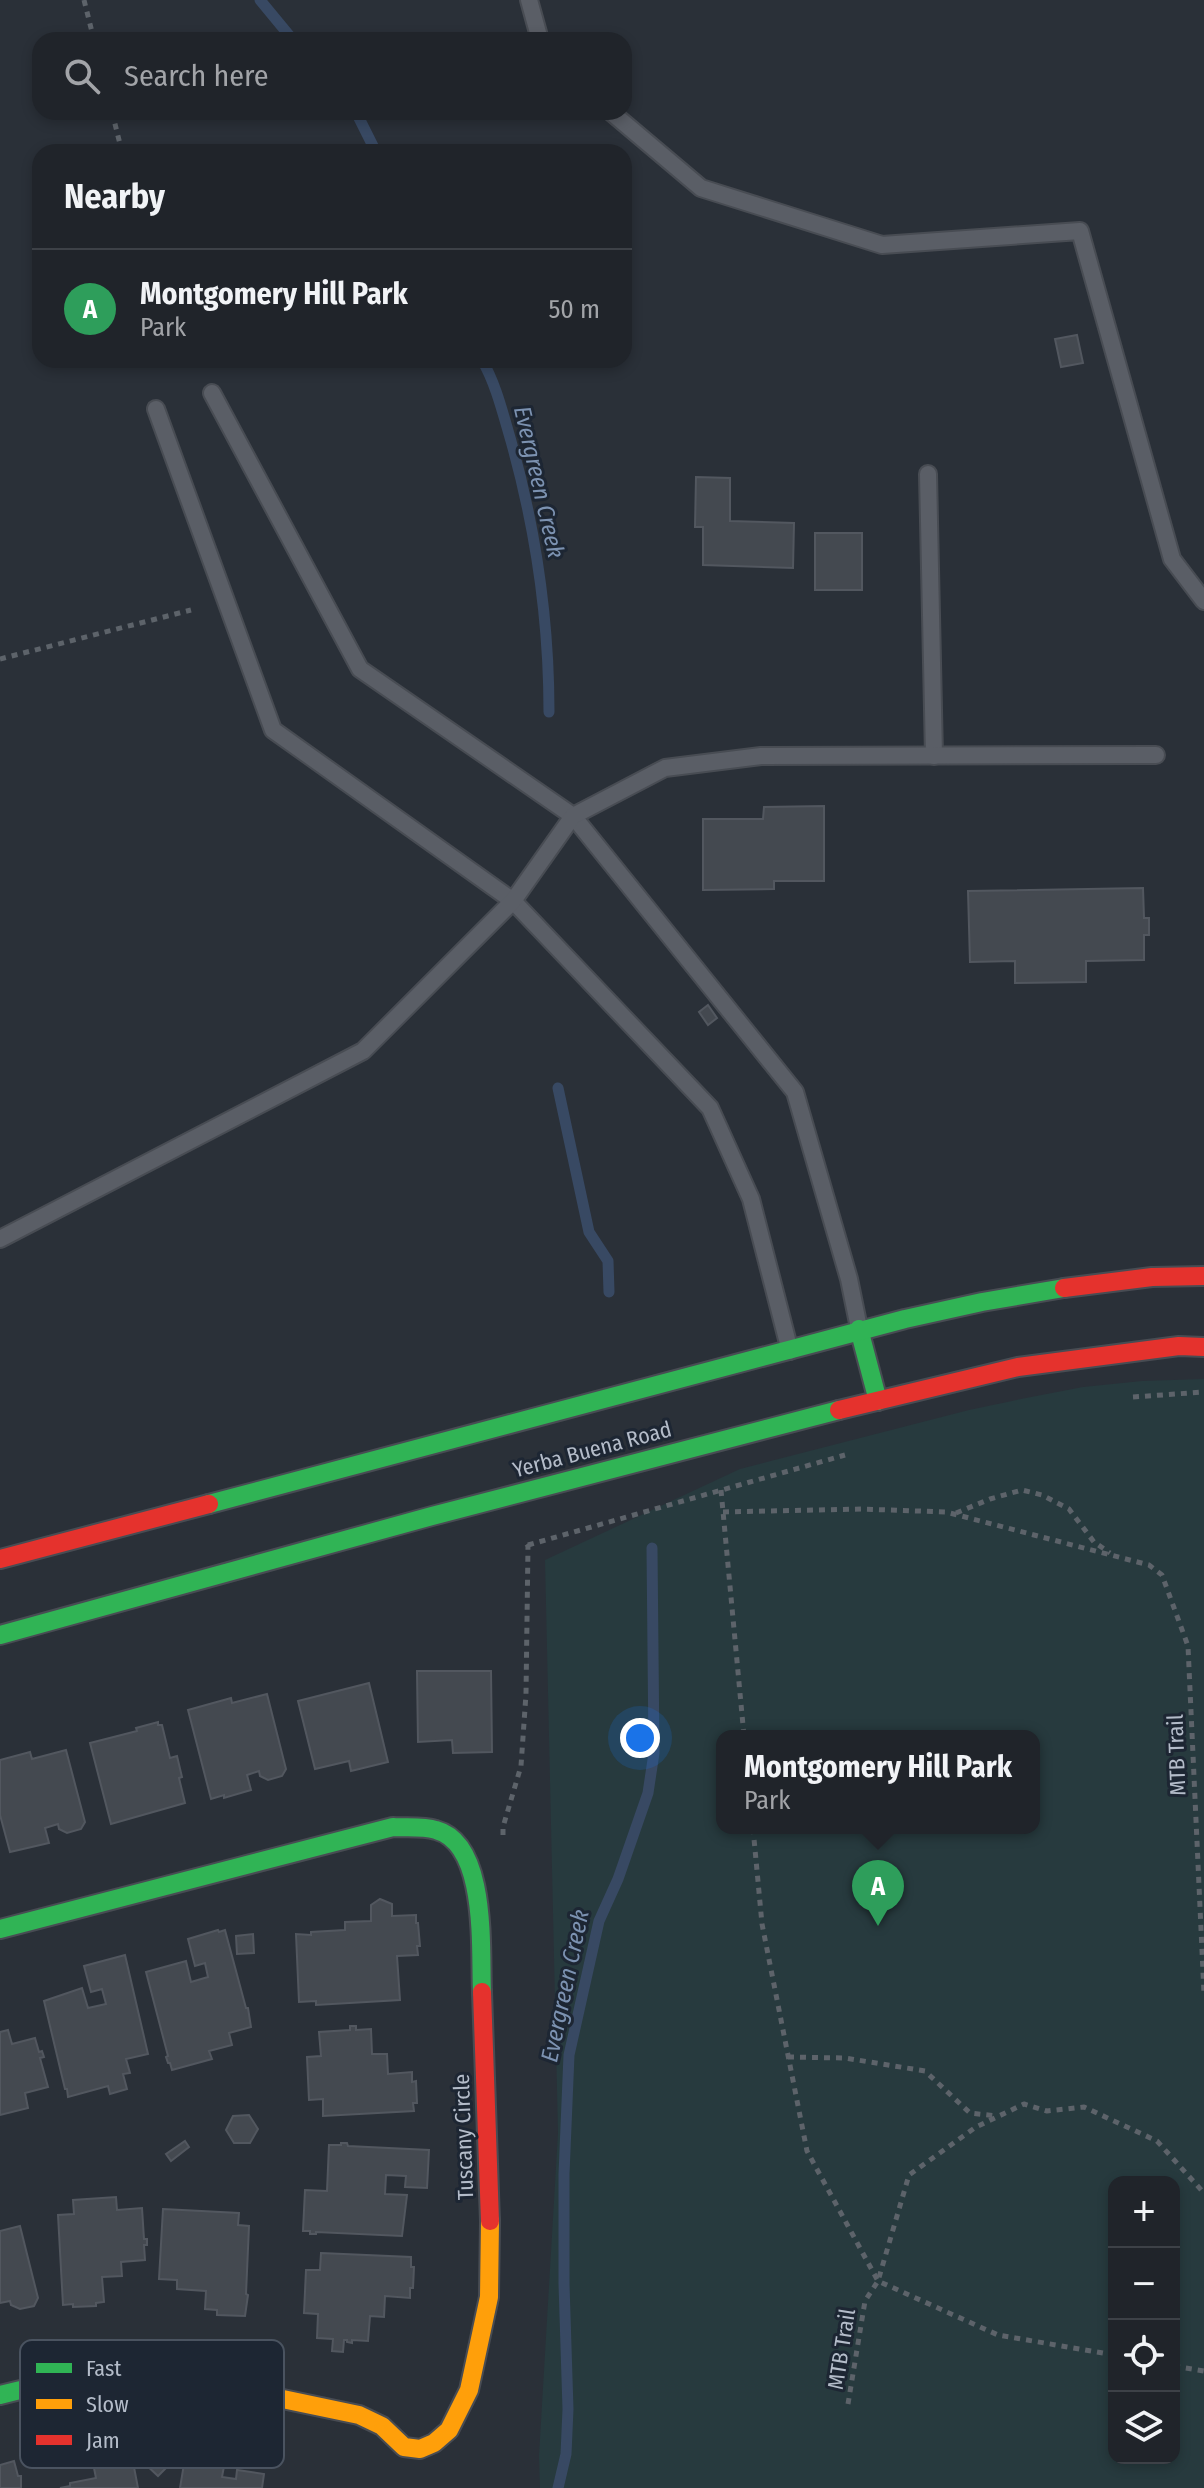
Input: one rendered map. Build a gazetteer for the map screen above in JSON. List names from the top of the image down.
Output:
{
  "streets": {
    "street": ["Yerba Buena Road", "Tuscany Circle"],
    "path": ["MTB Trail"]
  },
  "water": ["Evergreen Creek"],
  "legend": ["Fast", "Slow", "Jam"],
  "page": {
    "search": "Search here",
    "heading": "Nearby",
    "list": [
      {
        "mark": "A",
        "name": "Montgomery Hill Park",
        "note": "Park",
        "value": "50 m"
      }
    ],
    "popup": ["Montgomery Hill Park", "Park"],
    "pins": "A",
    "map_buttons": ["+", "−"]
  }
}
